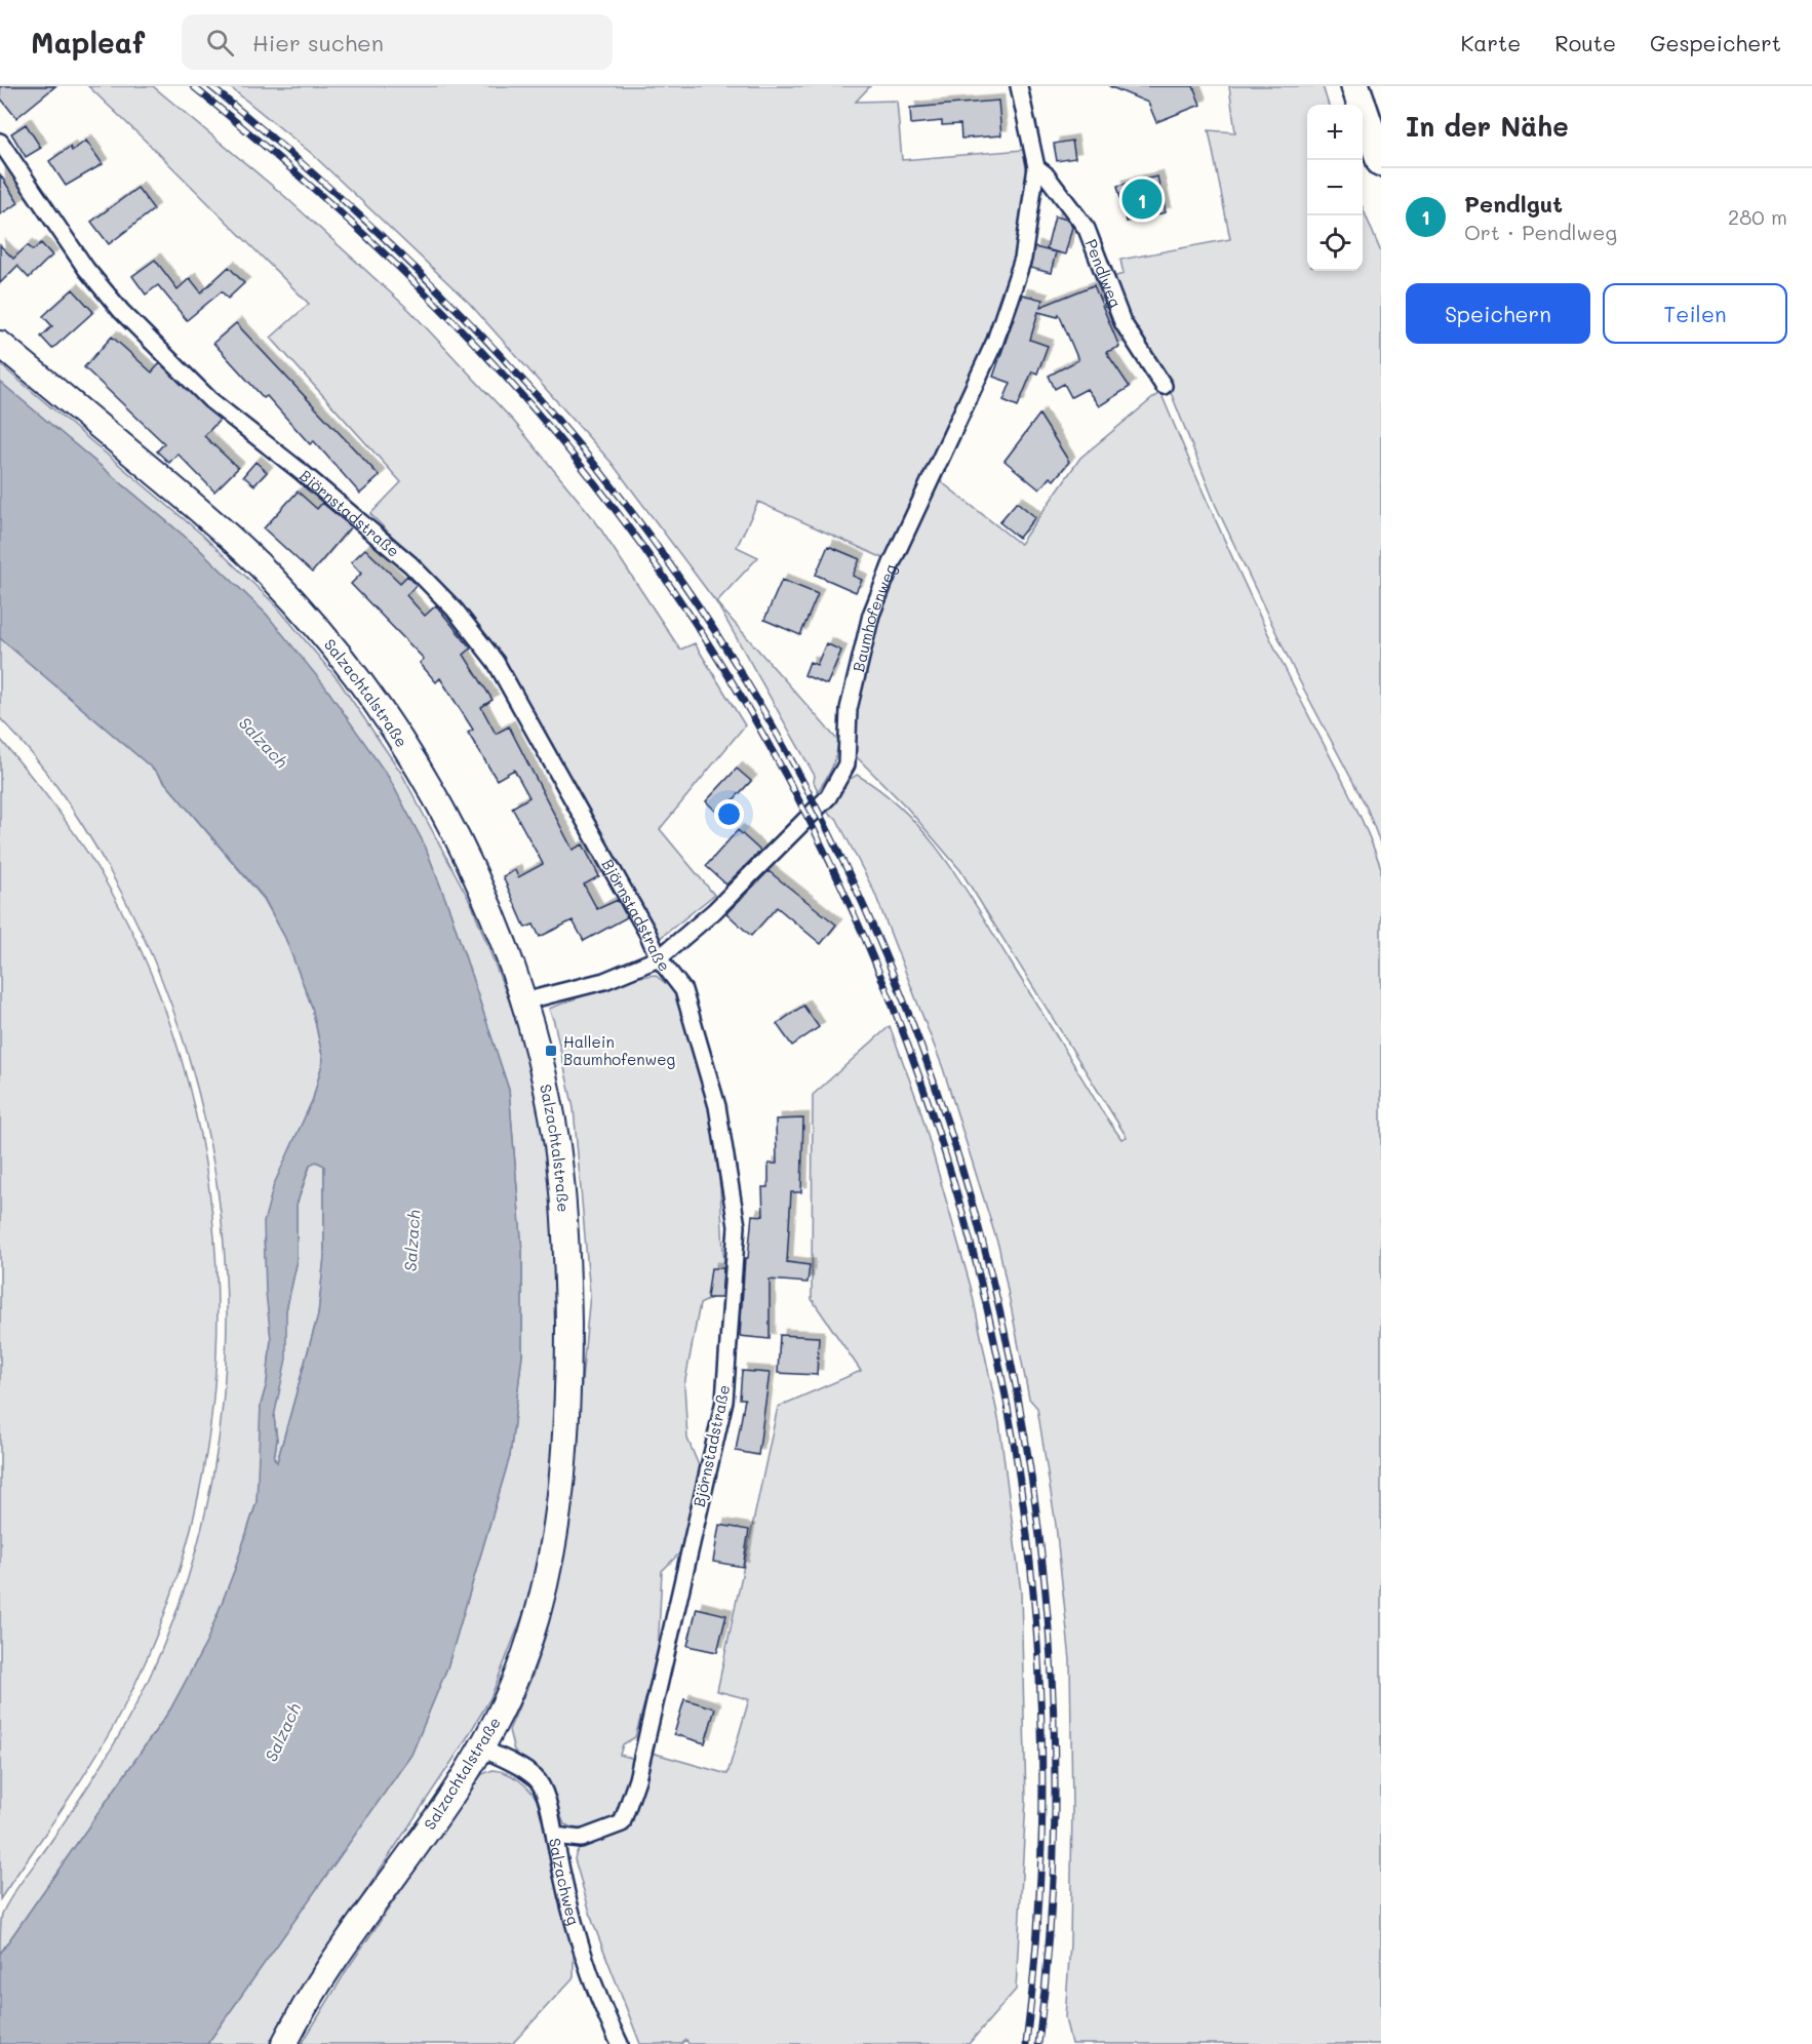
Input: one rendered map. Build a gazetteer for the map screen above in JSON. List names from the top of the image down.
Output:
{
  "streets": {
    "main road": ["Salzachtalstraße"],
    "street": [
      "Pendlweg",
      "Björnstadstraße",
      "Baumhofenweg",
      "Salzachweg"
    ]
  },
  "crossings": [
    ["Pendlweg", "Baumhofenweg"],
    ["Björnstadstraße", "Baumhofenweg"],
    ["Björnstadstraße", "Salzachweg"],
    ["Baumhofenweg", "Salzachtalstraße"],
    ["Salzachtalstraße", "Salzachweg"]
  ],
  "water": ["Salzach"],
  "places": {
    "transit": ["Hallein Baumhofenweg"]
  },
  "page": {
    "header": "Mapleaf",
    "search": "Hier suchen",
    "nav": ["Karte", "Route", "Gespeichert"],
    "heading": "In der Nähe",
    "map_buttons": ["+", "−"],
    "list": [
      {
        "mark": "1",
        "name": "Pendlgut",
        "note": "Ort · Pendlweg",
        "value": "280 m"
      }
    ],
    "pins": "1",
    "buttons": ["Speichern", "Teilen"]
  }
}
